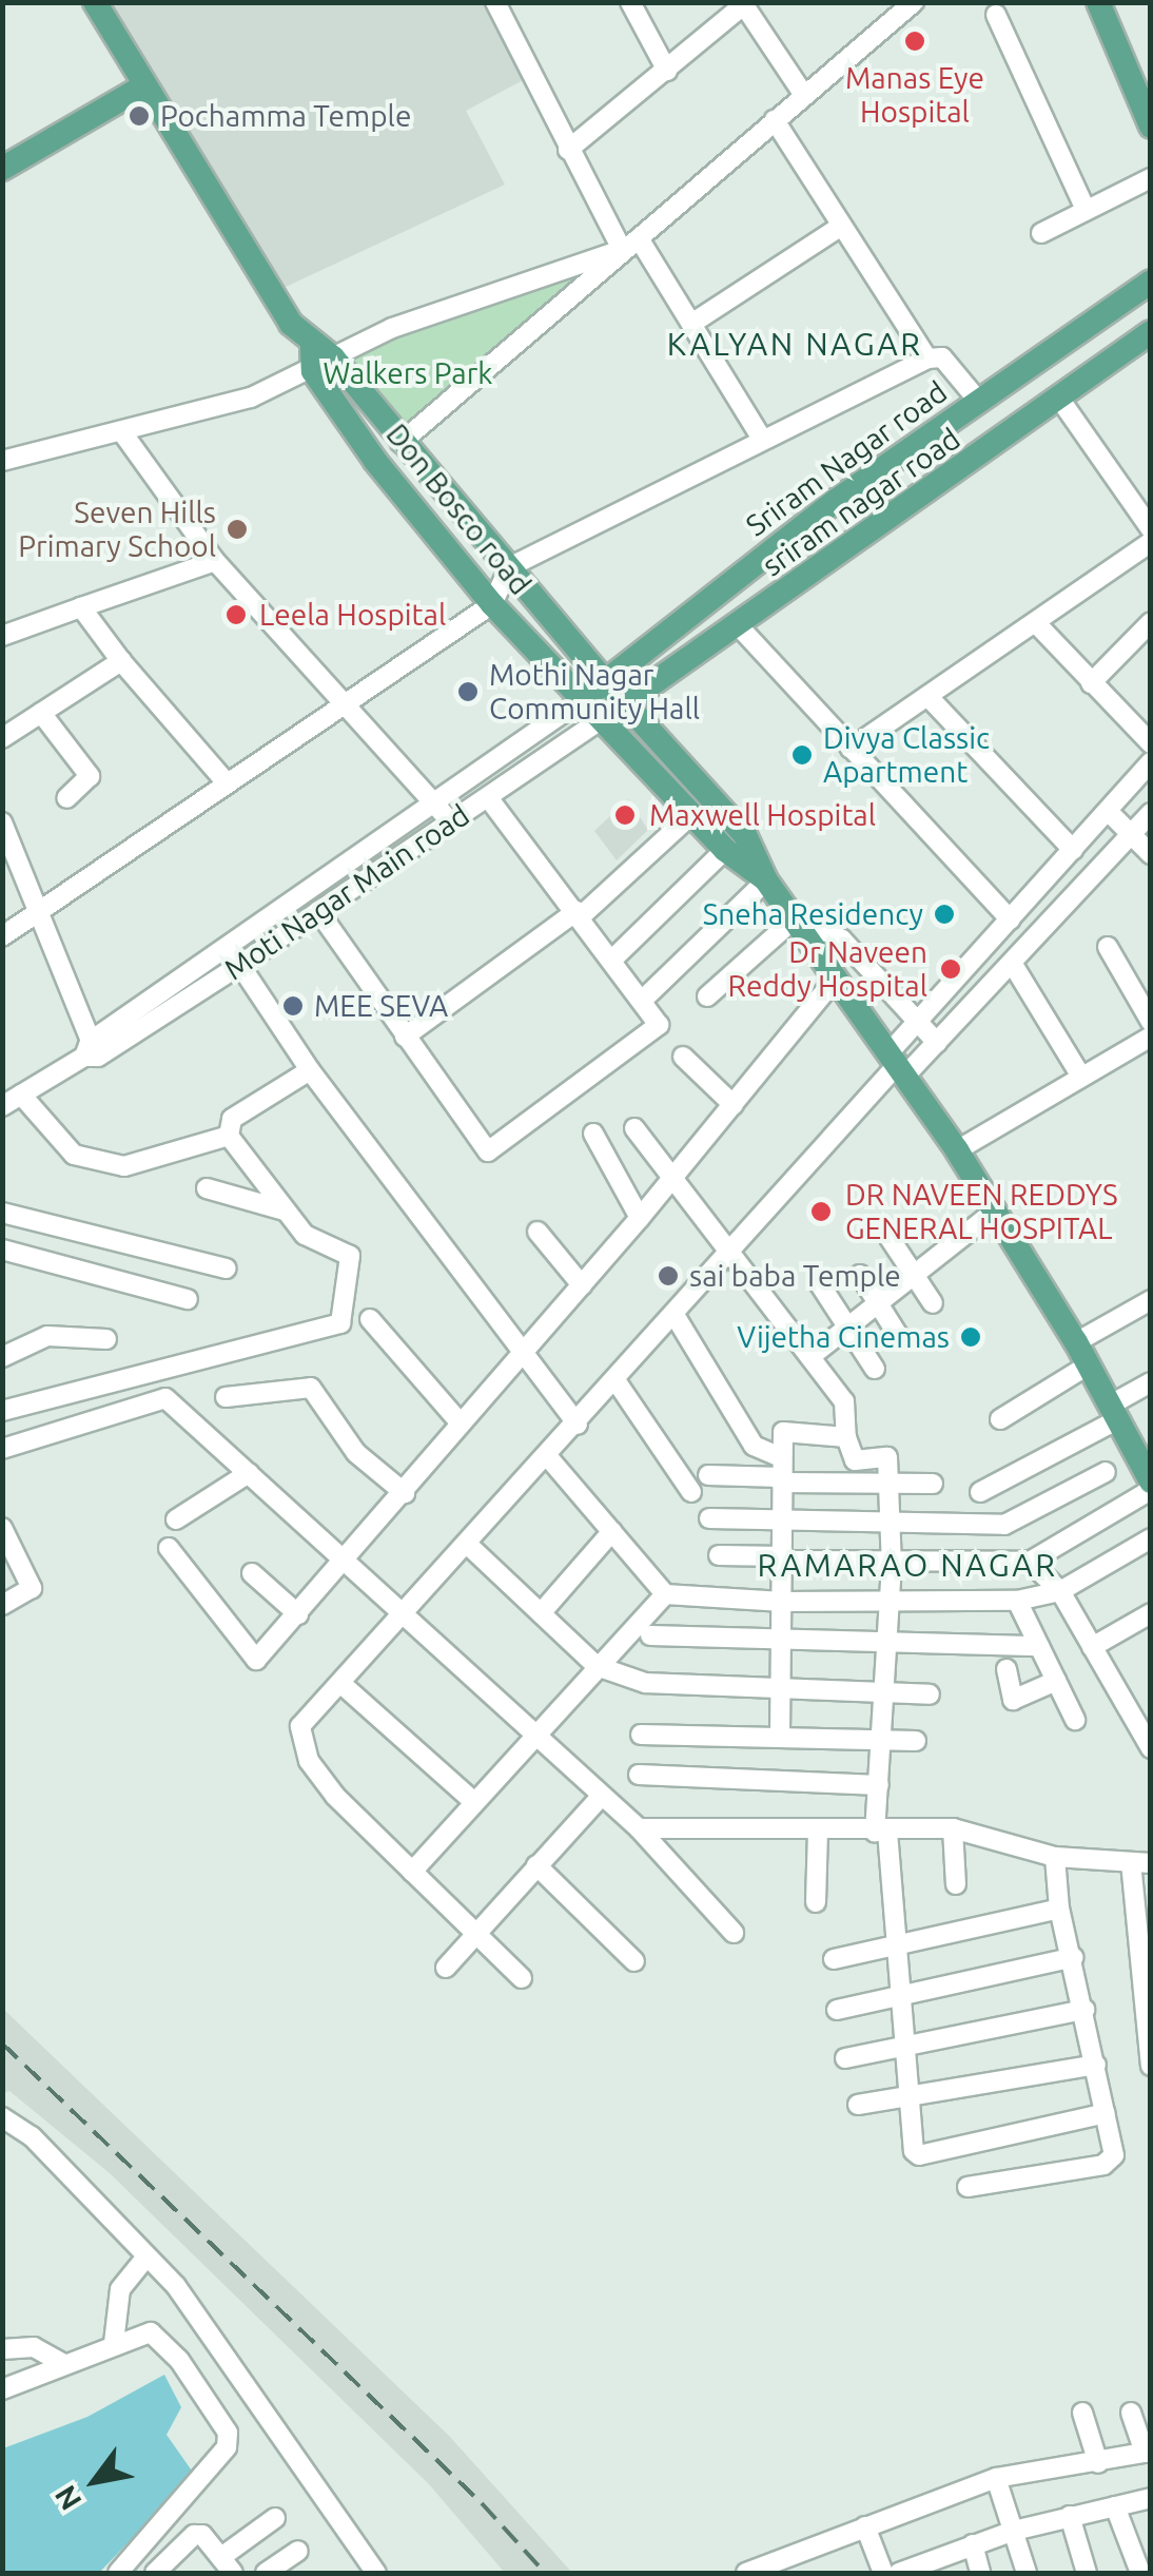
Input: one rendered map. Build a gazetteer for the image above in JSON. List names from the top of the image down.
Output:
{
  "streets": {
    "main road": ["Sriram Nagar road", "sriram nagar road", "Don Bosco road"],
    "street": ["Moti Nagar Main road"]
  },
  "crossings": [
    ["Sriram Nagar road", "Don Bosco road"],
    ["Sriram Nagar road", "Moti Nagar Main road"],
    ["sriram nagar road", "Moti Nagar Main road"],
    ["Don Bosco road", "Moti Nagar Main road"]
  ],
  "districts": ["KALYAN NAGAR", "RAMARAO NAGAR"],
  "parks": ["Walkers Park"],
  "places": [
    "Manas Eye Hospital",
    "Pochamma Temple",
    "Seven Hills Primary School",
    "Leela Hospital",
    "Mothi Nagar Community Hall",
    "Divya Classic Apartment",
    "Maxwell Hospital",
    "Sneha Residency",
    "Dr Naveen Reddy Hospital",
    "MEE SEVA",
    "DR NAVEEN REDDYS GENERAL HOSPITAL",
    "sai baba Temple",
    "Vijetha Cinemas"
  ],
  "north": "bottom left"
}
